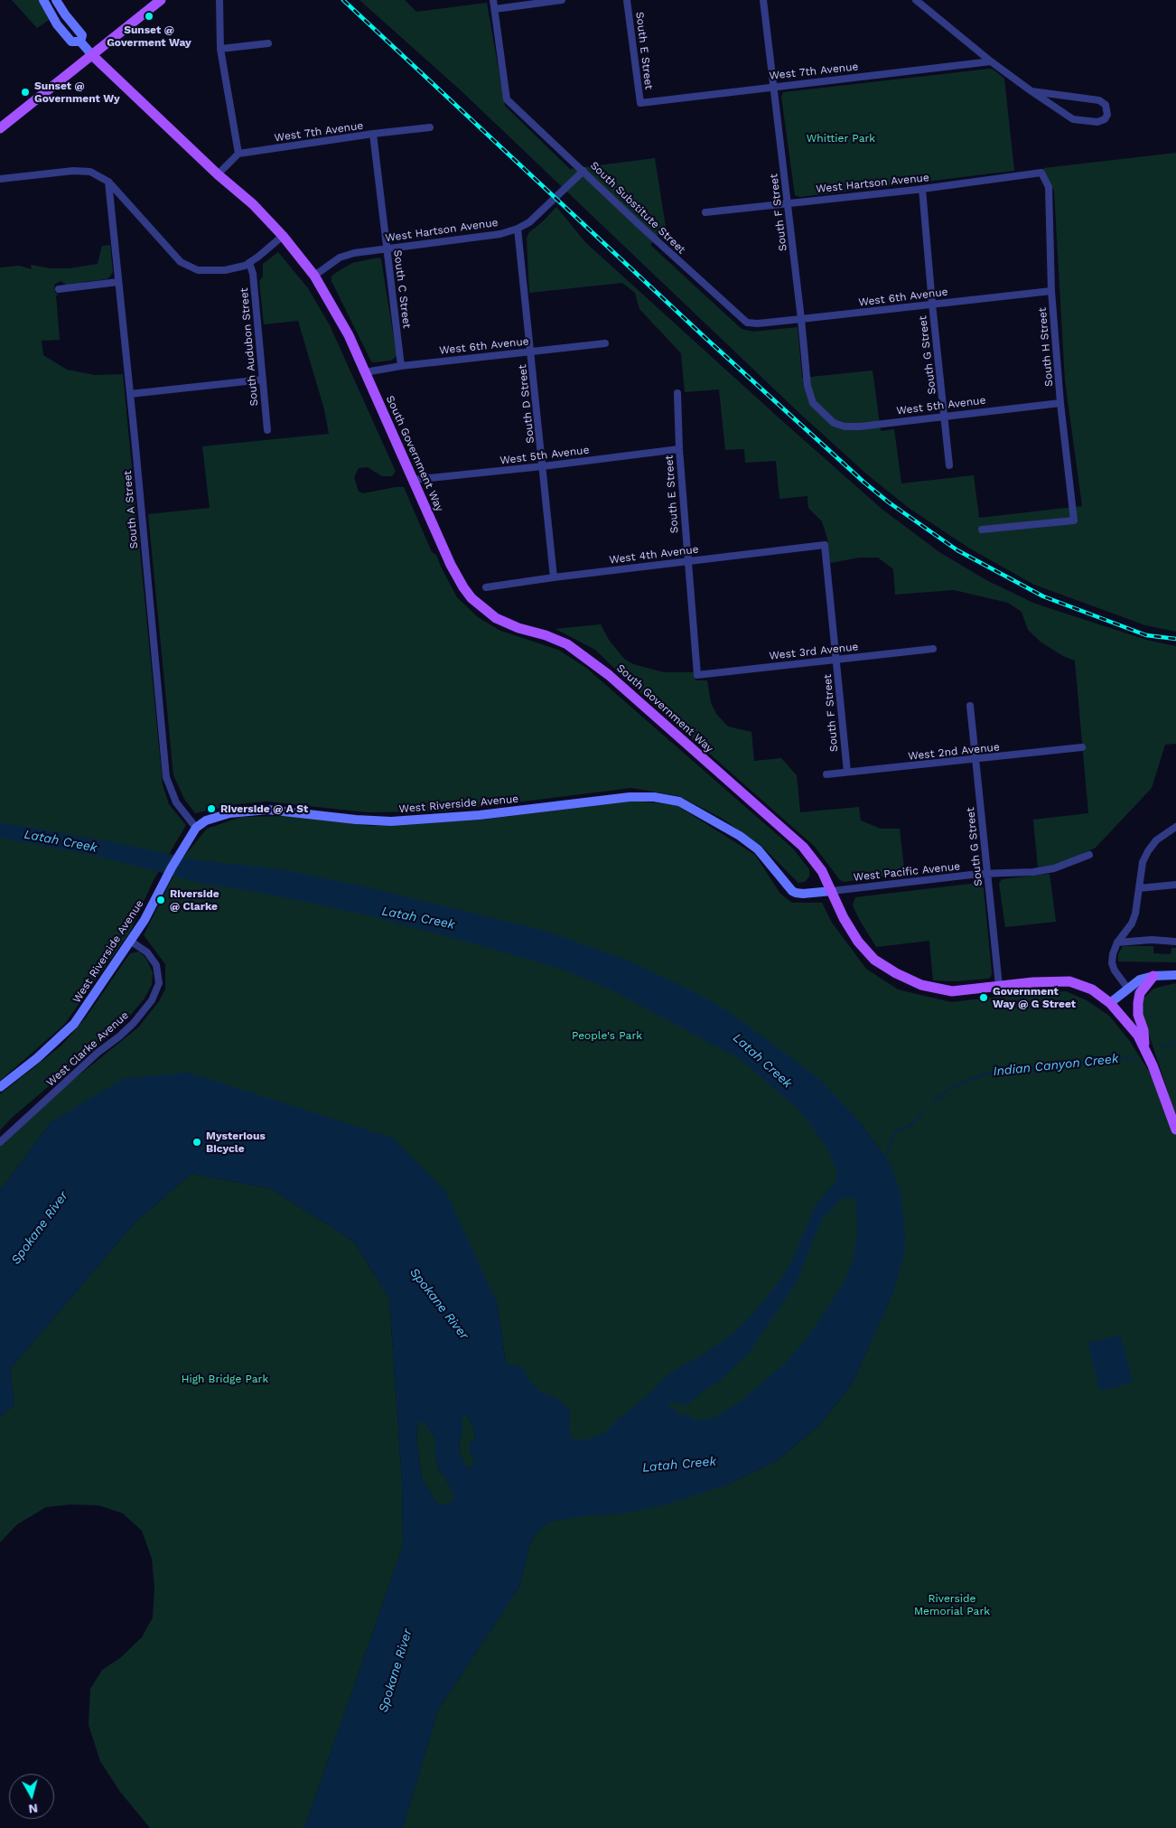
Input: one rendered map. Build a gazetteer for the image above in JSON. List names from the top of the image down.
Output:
{
  "streets": {
    "main road": ["South Government Way", "West Riverside Avenue"],
    "street": [
      "South E Street",
      "West 7th Avenue",
      "West Hartson Avenue",
      "South Substitute Street",
      "South F Street",
      "South C Street",
      "West 6th Avenue",
      "South Audubon Street",
      "South H Street",
      "South G Street",
      "South D Street",
      "West 5th Avenue",
      "South A Street",
      "West 4th Avenue",
      "West 3rd Avenue",
      "West 2nd Avenue",
      "West Pacific Avenue",
      "West Clarke Avenue"
    ]
  },
  "crossings": [
    ["South E Street", "West 7th Avenue"],
    ["South E Street", "West 5th Avenue"],
    ["South E Street", "West 4th Avenue"],
    ["South E Street", "West 3rd Avenue"],
    ["West 7th Avenue", "South F Street"],
    ["West 7th Avenue", "South C Street"],
    ["West Hartson Avenue", "South Substitute Street"],
    ["West Hartson Avenue", "South F Street"],
    ["West Hartson Avenue", "South C Street"],
    ["West Hartson Avenue", "South H Street"],
    ["West Hartson Avenue", "South G Street"],
    ["West Hartson Avenue", "South D Street"],
    ["West Hartson Avenue", "South Government Way"],
    ["South Substitute Street", "West 6th Avenue"],
    ["South F Street", "West 6th Avenue"],
    ["South F Street", "West 5th Avenue"],
    ["South F Street", "West 4th Avenue"],
    ["South F Street", "West 3rd Avenue"],
    ["South F Street", "West 2nd Avenue"],
    ["South C Street", "West 6th Avenue"],
    ["West 6th Avenue", "South H Street"],
    ["West 6th Avenue", "South G Street"],
    ["West 6th Avenue", "South D Street"],
    ["West 6th Avenue", "South Government Way"],
    ["South H Street", "West 5th Avenue"],
    ["South G Street", "West 5th Avenue"],
    ["South G Street", "South Government Way"],
    ["South G Street", "West 2nd Avenue"],
    ["South G Street", "West Pacific Avenue"],
    ["South D Street", "West 5th Avenue"],
    ["South D Street", "West 4th Avenue"],
    ["West 5th Avenue", "South Government Way"],
    ["South Government Way", "West Riverside Avenue"],
    ["South Government Way", "West Pacific Avenue"],
    ["South A Street", "West Riverside Avenue"],
    ["West Riverside Avenue", "West Pacific Avenue"],
    ["West Riverside Avenue", "West Clarke Avenue"]
  ],
  "water": ["Latah Creek", "Indian Canyon Creek", "Spokane River"],
  "parks": [
    "Whittier Park",
    "People's Park",
    "High Bridge Park",
    "Riverside Memorial Park"
  ],
  "places": [
    "Sunset @ Goverment Way",
    "Sunset @ Government Wy",
    "Riverside @ A St",
    "Riverside @ Clarke",
    "Government Way @ G Street",
    "Mysterious Bicycle"
  ],
  "north": "bottom"
}
